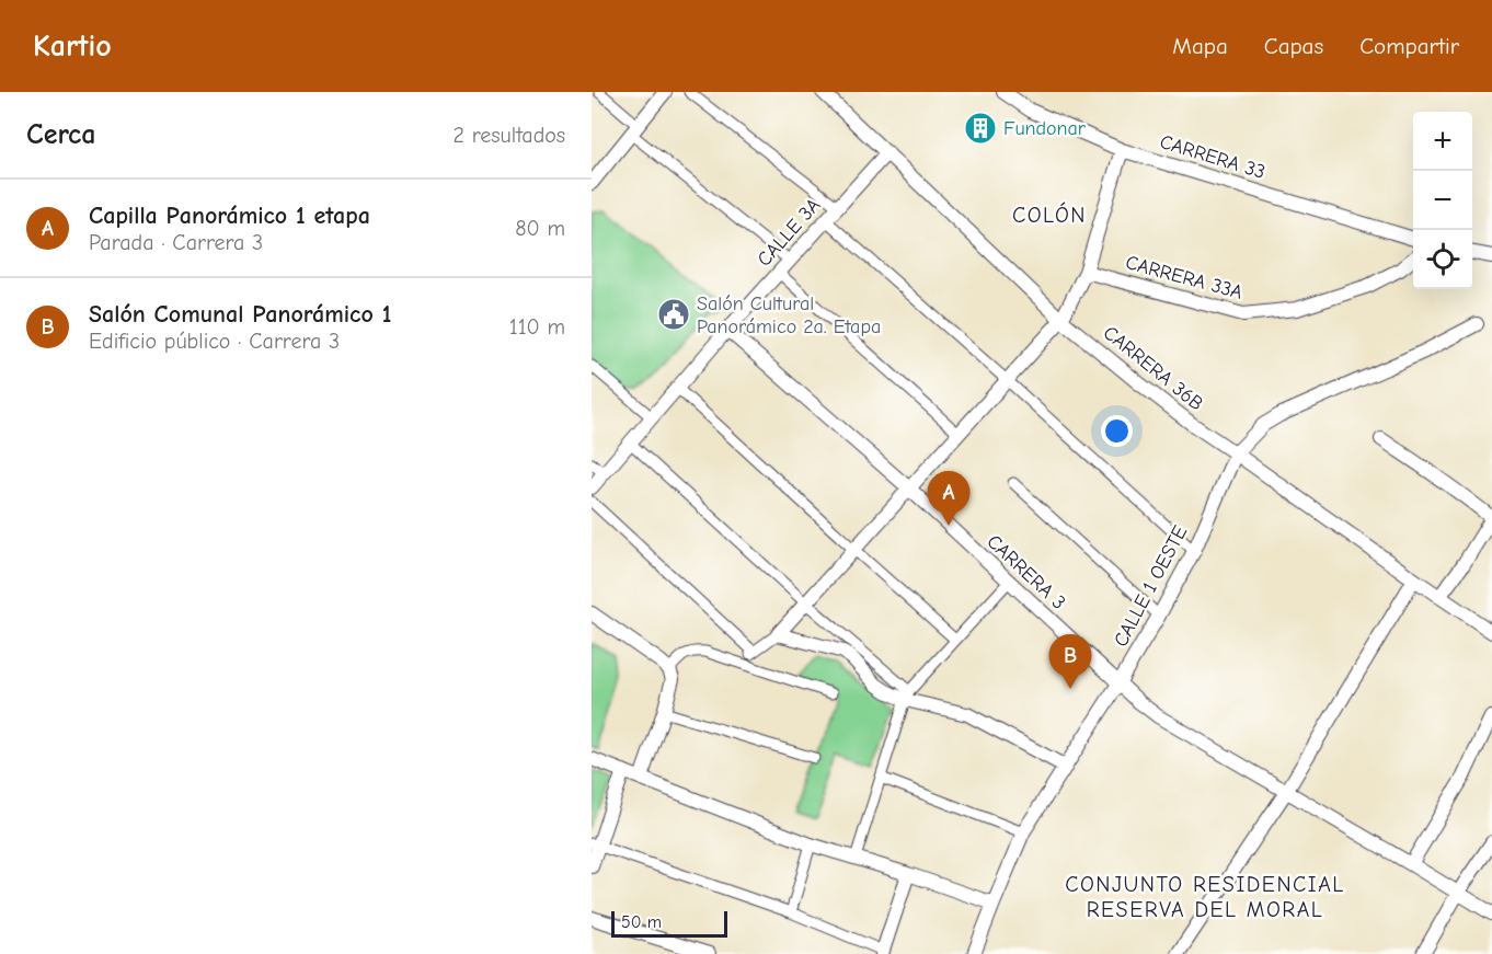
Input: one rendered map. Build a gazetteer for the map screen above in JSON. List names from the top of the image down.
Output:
{
  "streets": {
    "street": [
      "CARRERA 33",
      "CALLE 3A",
      "CARRERA 33A",
      "CARRERA 36B",
      "CARRERA 3",
      "CALLE 1 OESTE"
    ]
  },
  "crossings": [
    ["CALLE 3A", "CARRERA 36B"],
    ["CALLE 3A", "CARRERA 3"],
    ["CARRERA 36B", "CALLE 1 OESTE"],
    ["CARRERA 3", "CALLE 1 OESTE"]
  ],
  "districts": ["COLÓN", "CONJUNTO RESIDENCIAL RESERVA DEL MORAL"],
  "places": {
    "building": ["Fundonar"],
    "public building": ["Salón Cultural Panorámico 2a. Etapa"]
  },
  "scale_bar": "50 m",
  "page": {
    "header": "Kartio",
    "nav": ["Mapa", "Capas", "Compartir"],
    "heading": ["Cerca", "2 resultados"],
    "map_buttons": ["+", "−"],
    "list": [
      {
        "mark": "A",
        "name": "Capilla Panorámico 1 etapa",
        "note": "Parada · Carrera 3",
        "value": "80 m"
      },
      {
        "mark": "B",
        "name": "Salón Comunal Panorámico 1",
        "note": "Edificio público · Carrera 3",
        "value": "110 m"
      }
    ],
    "pins": ["A", "B"],
    "scale": "50 m"
  }
}
